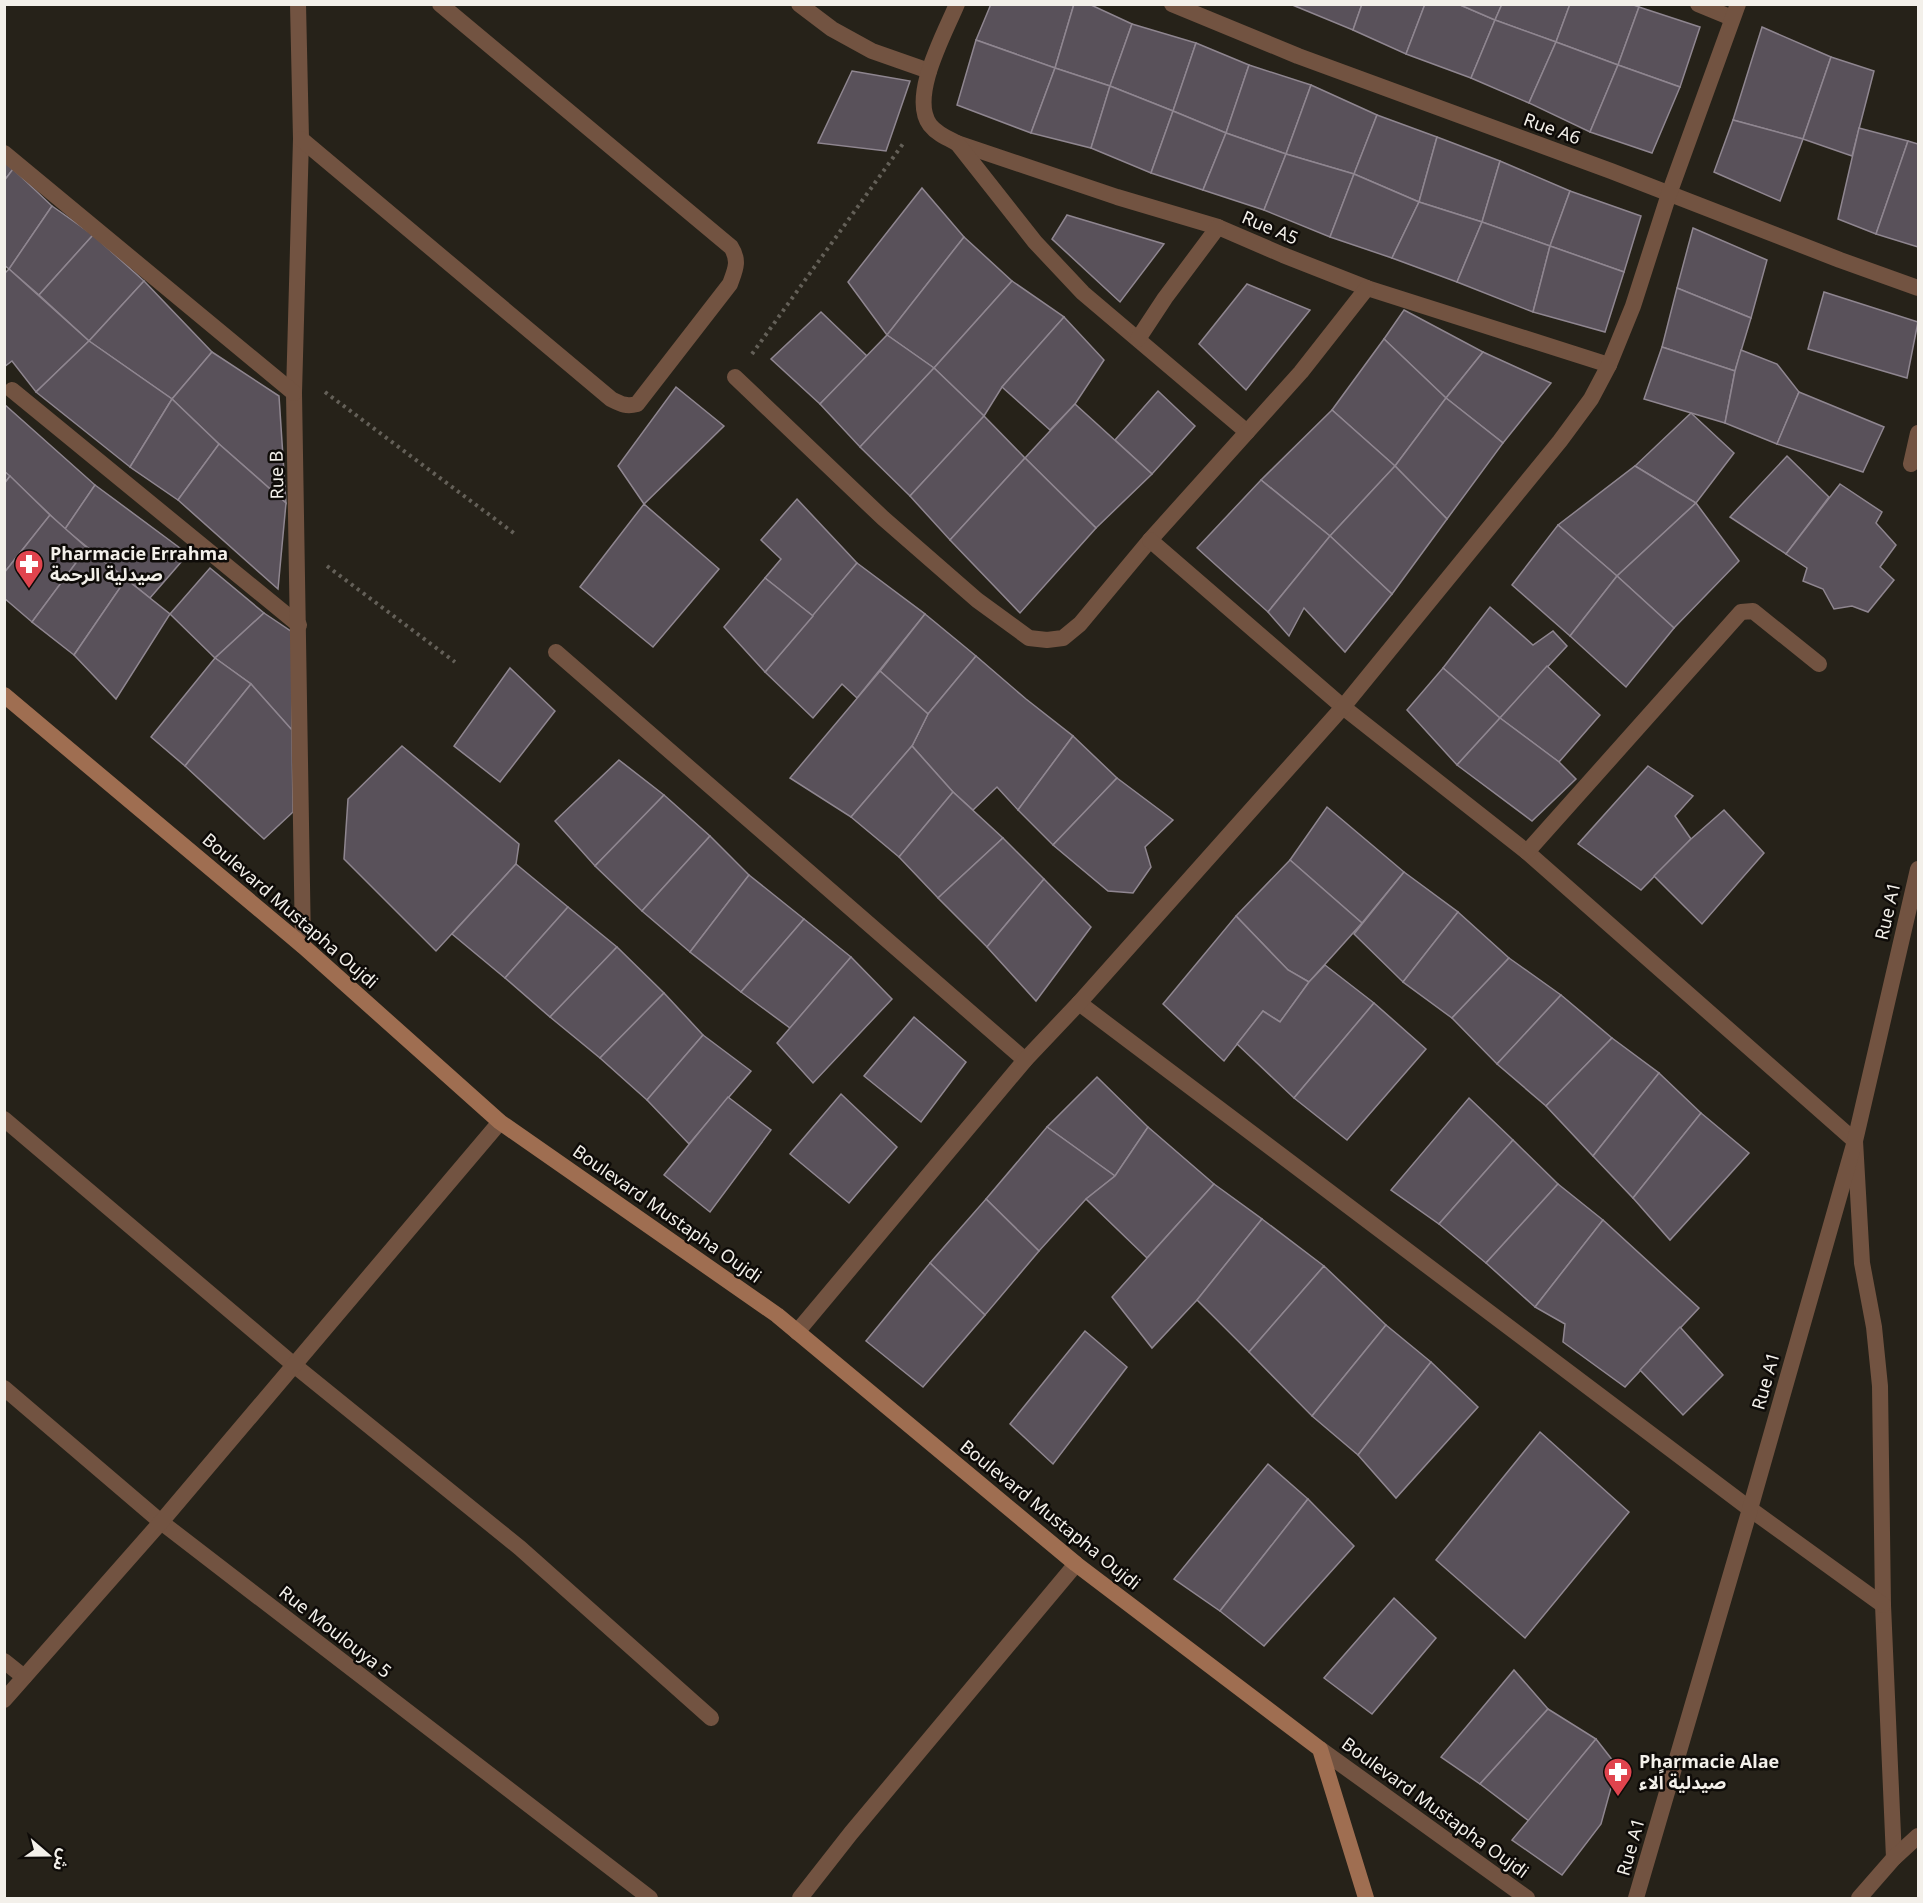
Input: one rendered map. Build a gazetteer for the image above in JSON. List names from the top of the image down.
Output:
{
  "streets": {
    "main road": ["Boulevard Mustapha Oujdi"],
    "street": [
      "Rue A6",
      "Rue A5",
      "Rue B",
      "Rue A1",
      "Rue Moulouya 5"
    ]
  },
  "crossings": [
    ["Rue B", "Boulevard Mustapha Oujdi"]
  ],
  "places": {
    "pharmacy": ["Pharmacie Errahma صيدلية الرحمة", "Pharmacie Alae صيدلية اًلاء"]
  },
  "north": "right"
}
